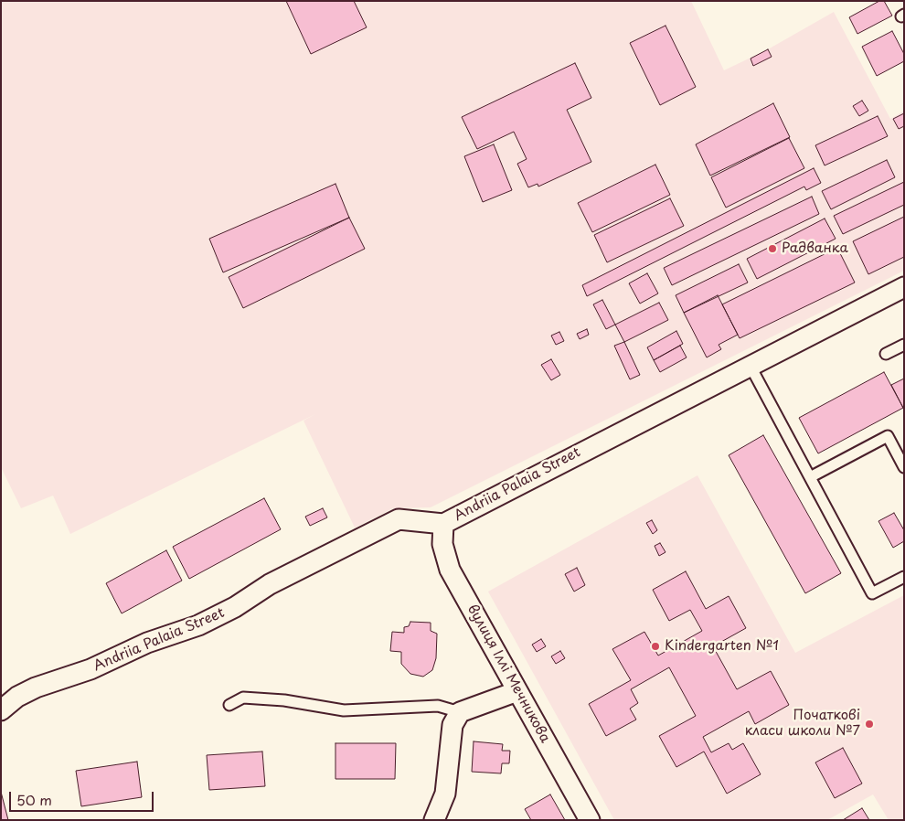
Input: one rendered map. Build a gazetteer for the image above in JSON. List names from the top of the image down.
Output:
{
  "streets": {
    "street": ["Andriia Palaia Street", "вулиця Іллі Мечникова"]
  },
  "crossings": [
    ["Andriia Palaia Street", "вулиця Іллі Мечникова"]
  ],
  "places": ["Радванка", "Kindergarten №1", "Початкові класи школи №7"],
  "scale_bar": "50 m"
}
